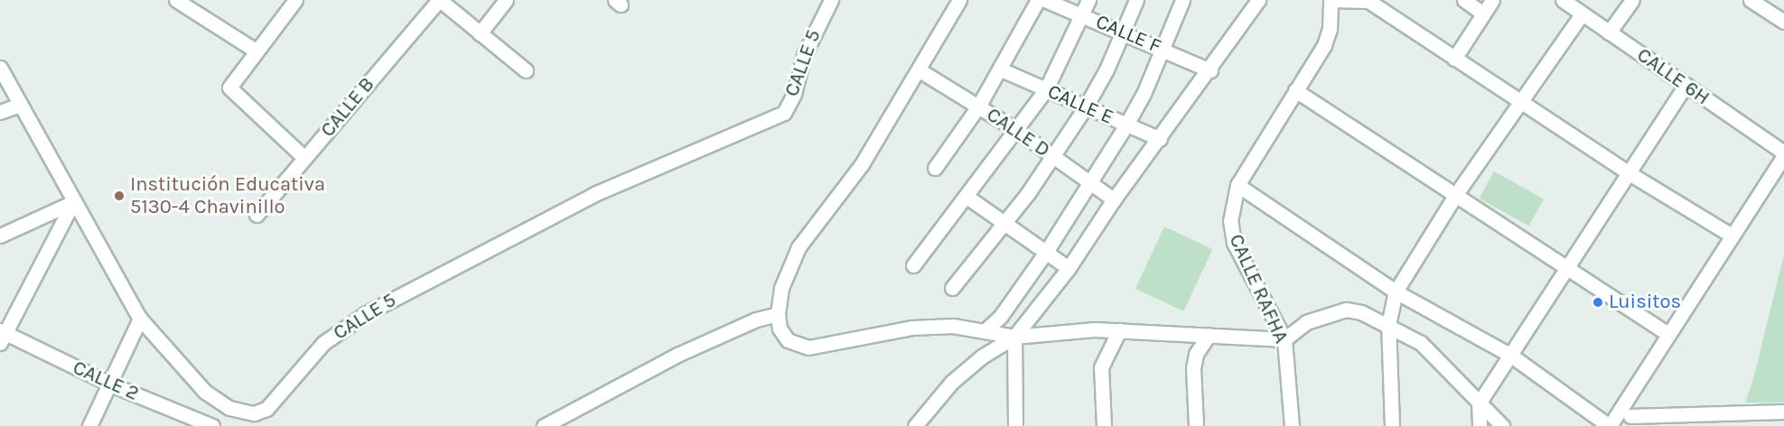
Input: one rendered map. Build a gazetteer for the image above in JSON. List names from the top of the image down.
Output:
{
  "streets": {
    "street": [
      "CALLE F",
      "CALLE 5",
      "CALLE 6H",
      "CALLE E",
      "CALLE B",
      "CALLE D",
      "CALLE RAFHA",
      "CALLE 2"
    ]
  },
  "places": ["Institución Educativa 5130-4 Chavinillo", "Luisitos"]
}
